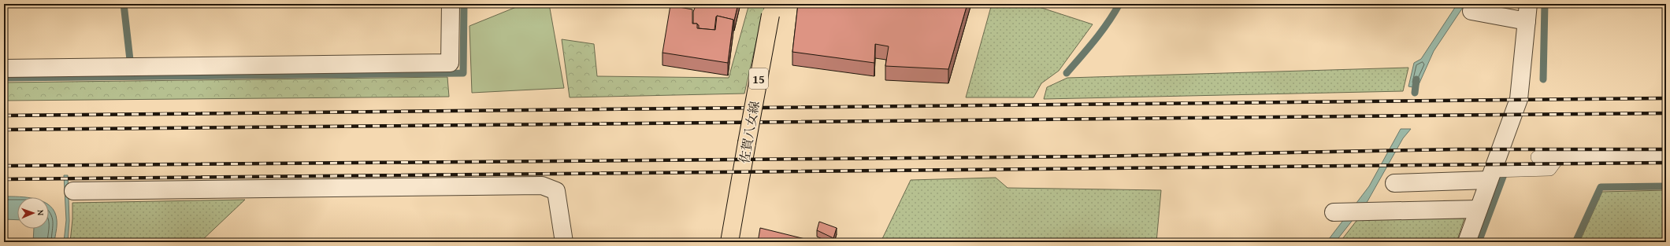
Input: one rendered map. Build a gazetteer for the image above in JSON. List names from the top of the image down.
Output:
{
  "streets": {
    "main road": ["15", "佐賀八女線"]
  },
  "north": "right"
}
